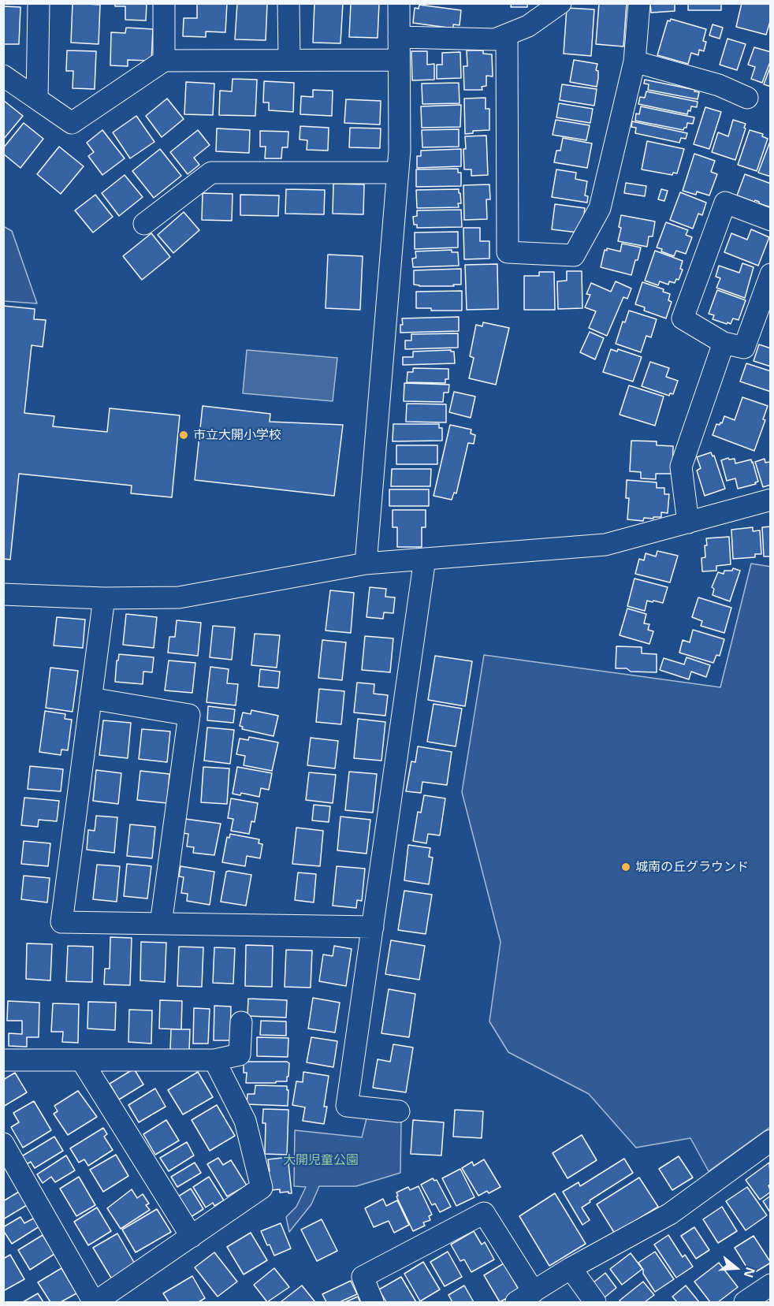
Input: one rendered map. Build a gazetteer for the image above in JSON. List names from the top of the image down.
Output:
{
  "parks": ["大開児童公園"],
  "places": ["市立大開小学校", "城南の丘グラウンド"],
  "north": "right"
}
